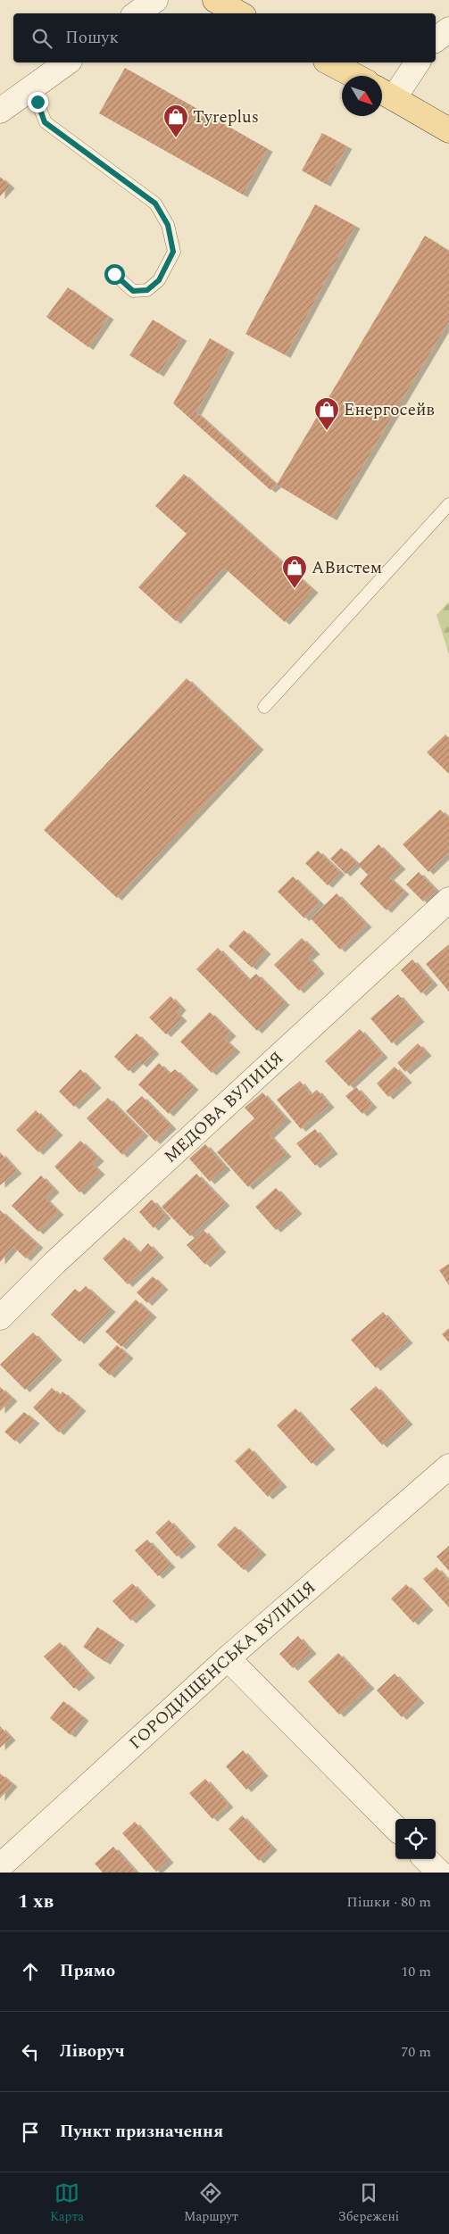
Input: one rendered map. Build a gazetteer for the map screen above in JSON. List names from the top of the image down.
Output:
{
  "streets": {
    "street": ["МЕДОВА ВУЛИЦЯ", "ГОРОДИЩЕНСЬКА ВУЛИЦЯ"]
  },
  "places": {
    "shop": ["Tyreplus", "Енергосейв", "АВистем"]
  },
  "north": "bottom right",
  "page": {
    "search": "Пошук",
    "heading": ["1 хв", "Пішки · 80 m"],
    "list": [
      ["Прямо", "10 m"],
      ["Ліворуч", "70 m"],
      "Пункт призначення"
    ],
    "nav": ["Карта", "Маршрут", "Збережені"]
  }
}
